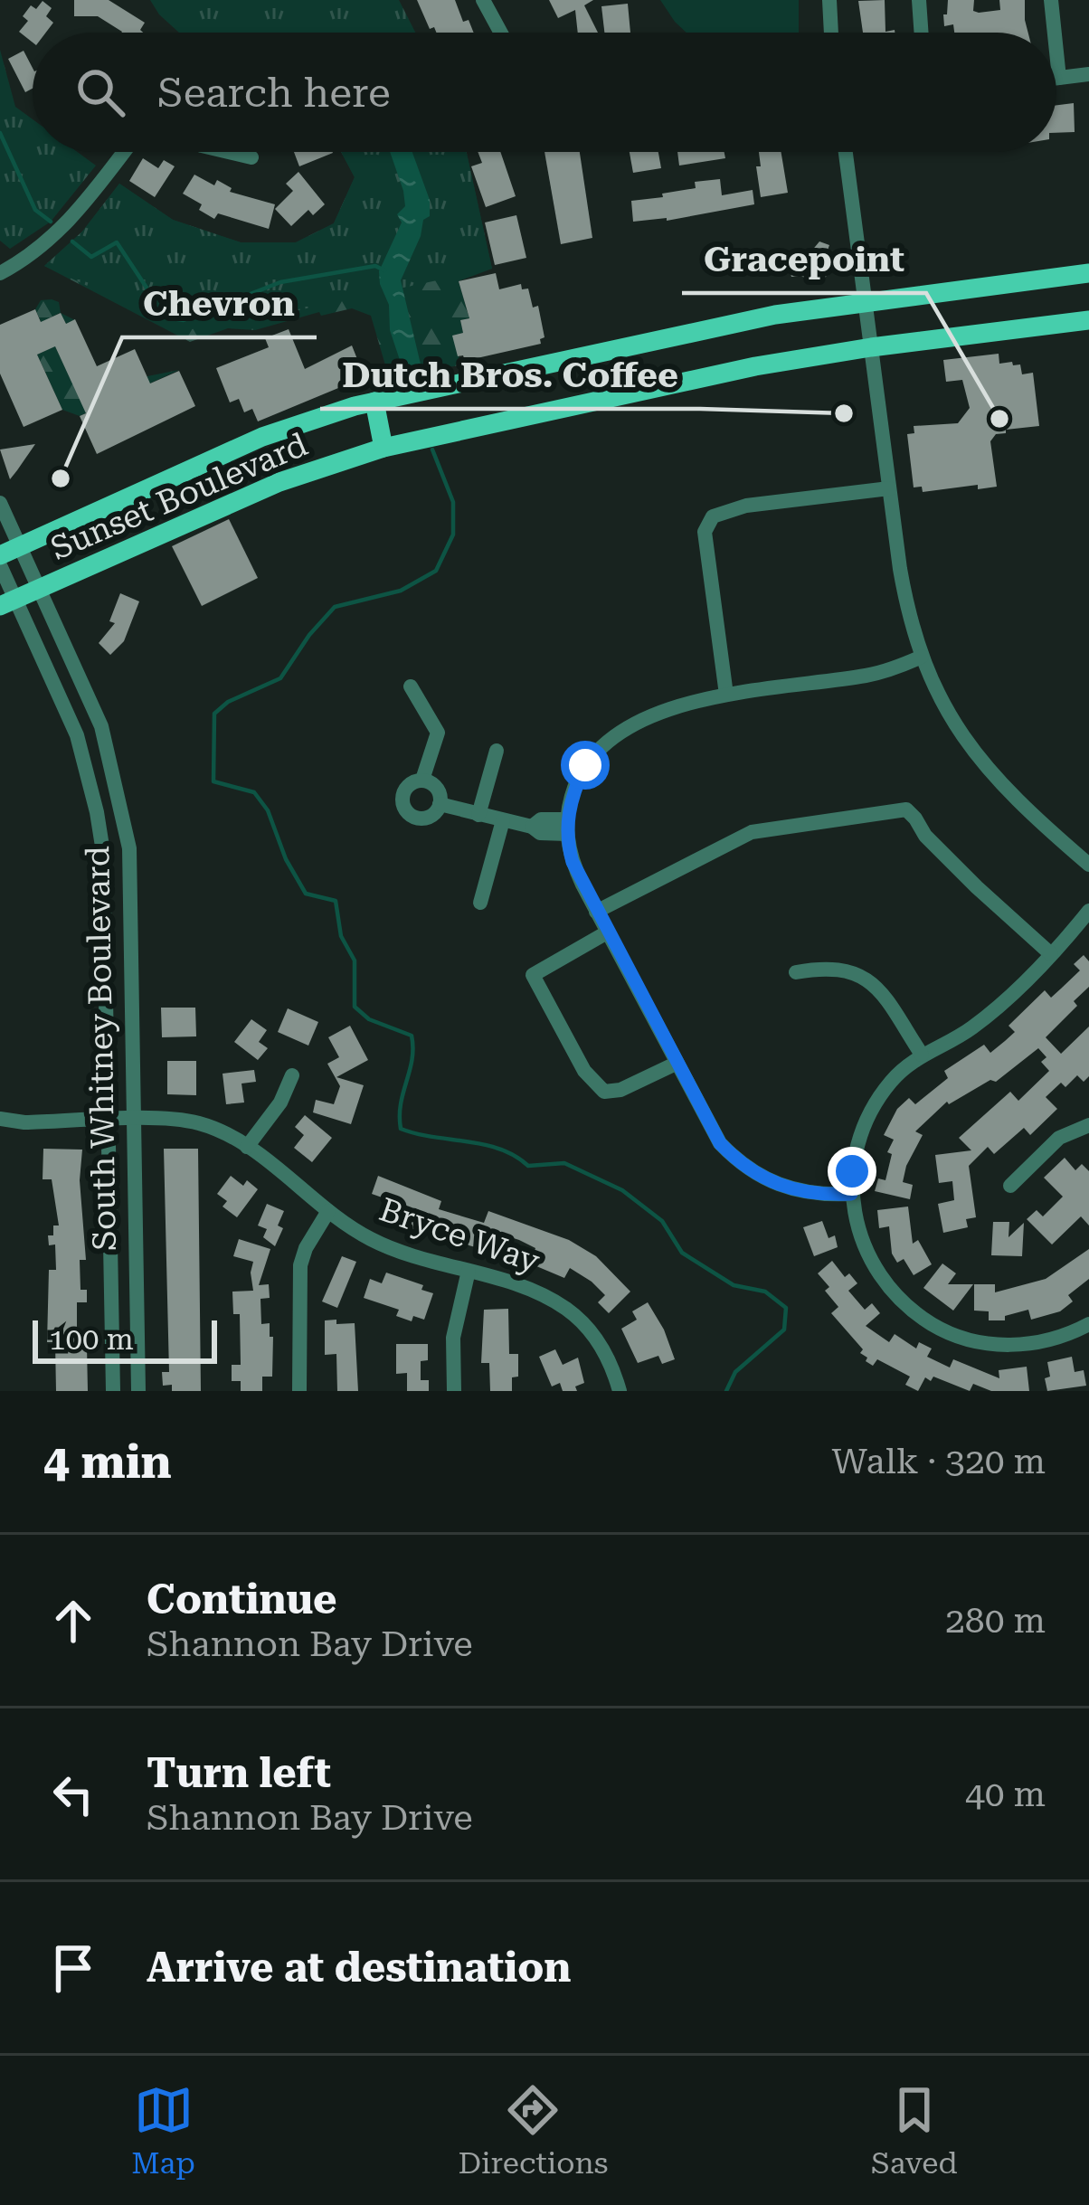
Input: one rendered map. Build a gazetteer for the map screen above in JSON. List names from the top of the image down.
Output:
{
  "streets": {
    "main road": ["Sunset Boulevard"],
    "street": ["South Whitney Boulevard", "Bryce Way"]
  },
  "crossings": [
    ["Sunset Boulevard", "South Whitney Boulevard"],
    ["South Whitney Boulevard", "Bryce Way"]
  ],
  "places": ["Dutch Bros. Coffee", "Gracepoint", "Chevron"],
  "scale_bar": "100 m",
  "page": {
    "search": "Search here",
    "scale": "100 m",
    "heading": ["4 min", "Walk · 320 m"],
    "list": [
      ["Continue", "Shannon Bay Drive", "280 m"],
      ["Turn left", "Shannon Bay Drive", "40 m"],
      "Arrive at destination"
    ],
    "nav": ["Map", "Directions", "Saved"]
  }
}
